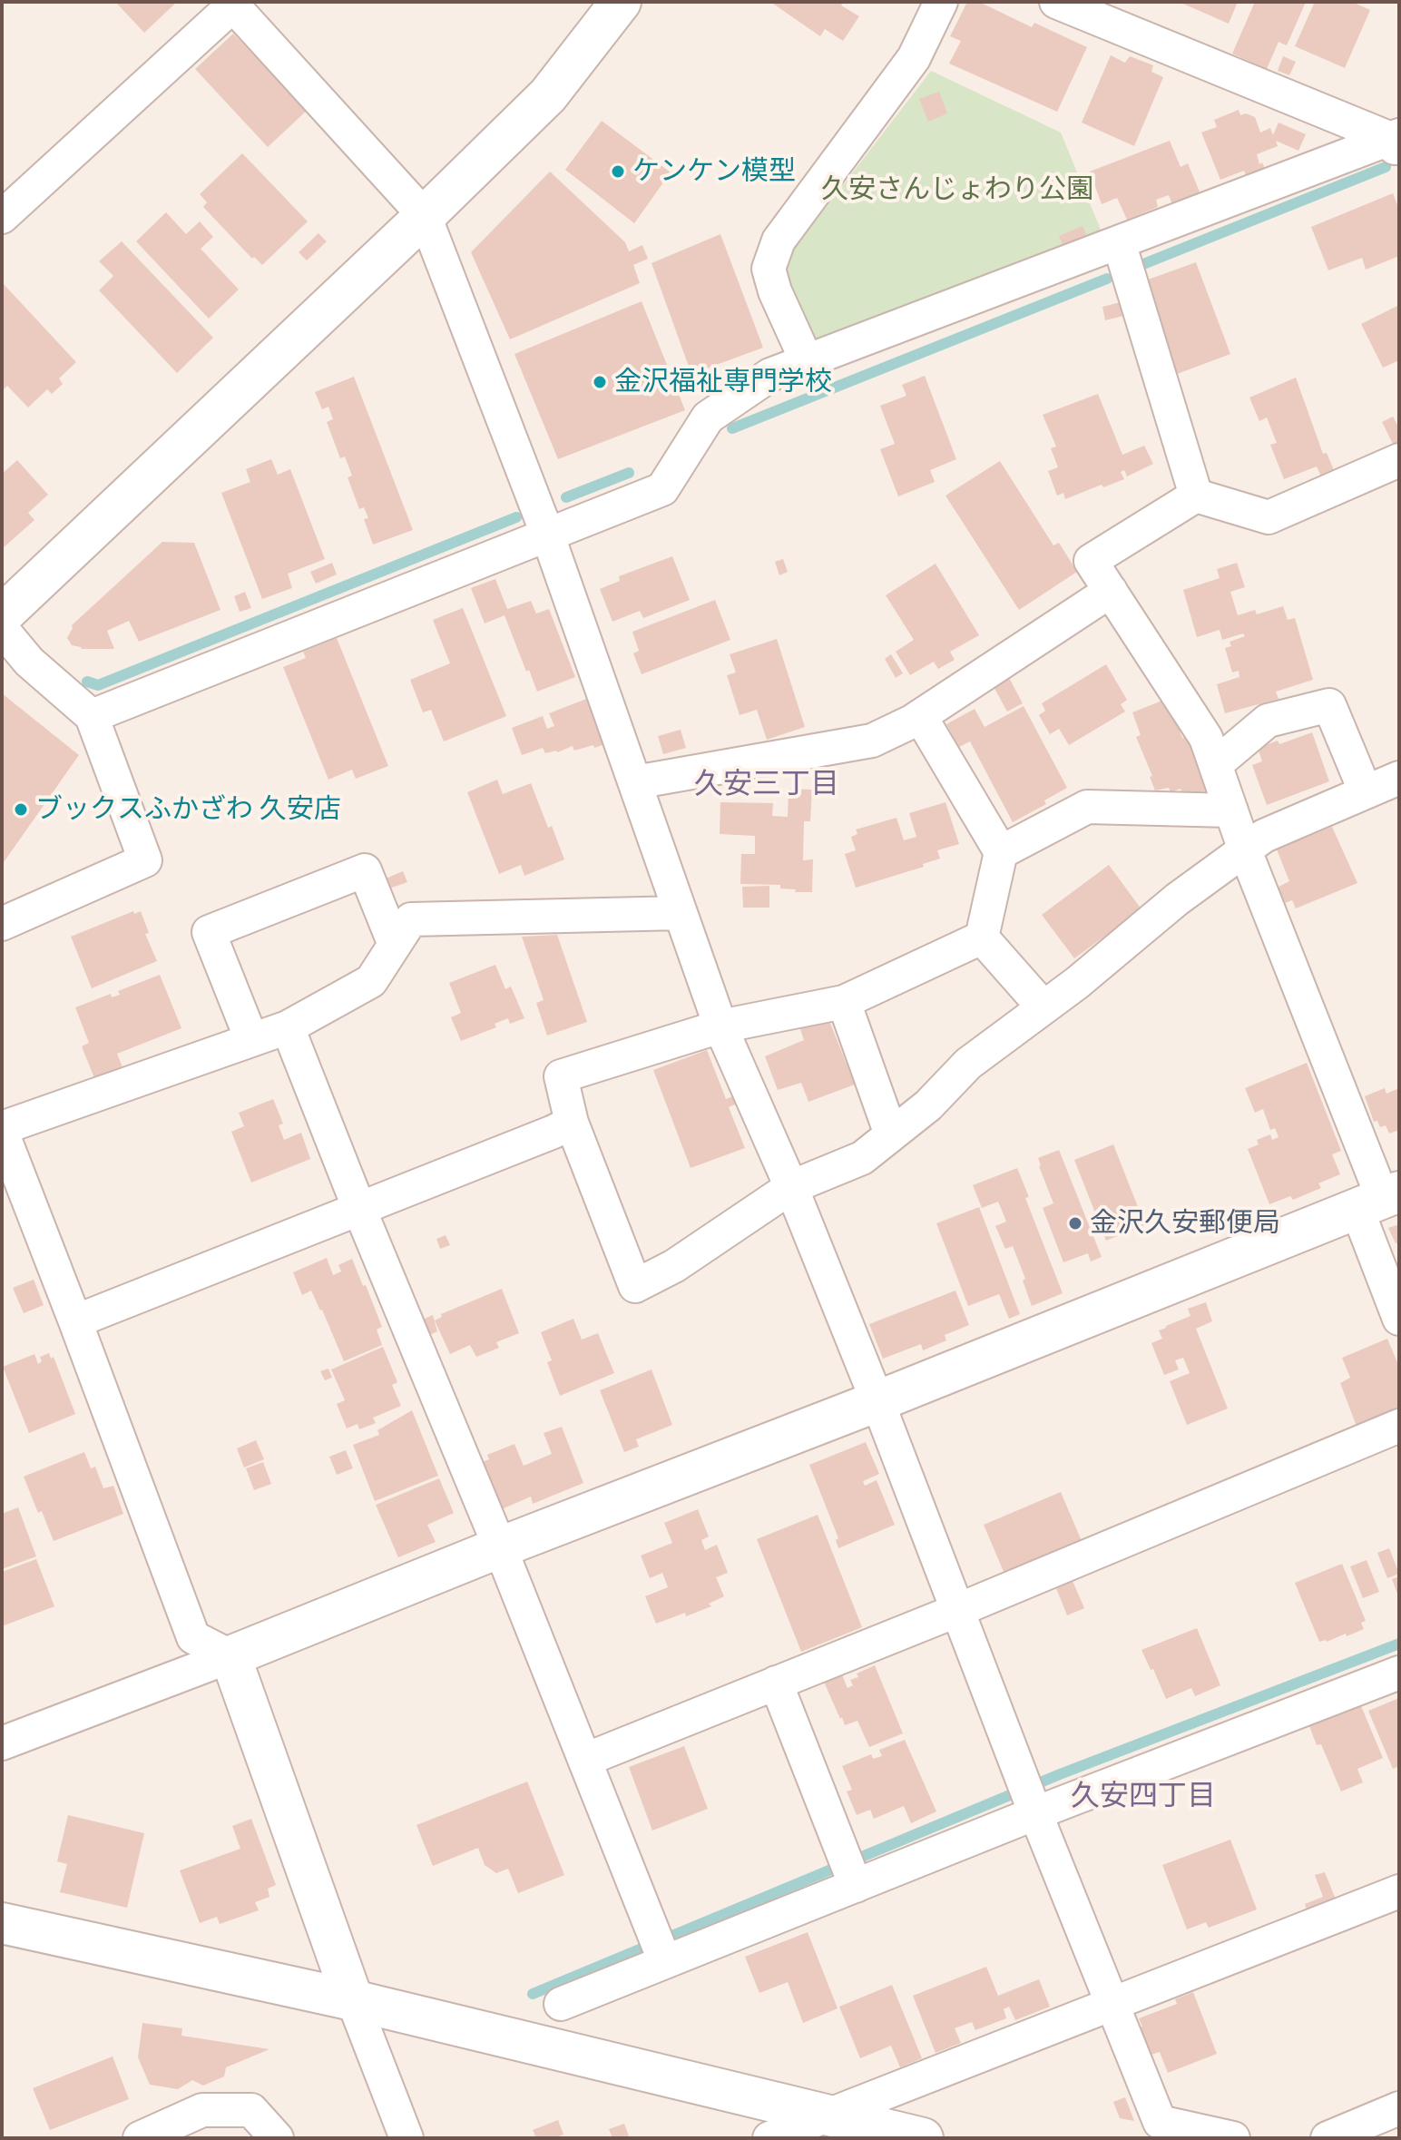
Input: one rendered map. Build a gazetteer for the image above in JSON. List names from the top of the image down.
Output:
{
  "districts": ["久安三丁目", "久安四丁目"],
  "parks": ["久安さんじょわり公園"],
  "places": [
    "ケンケン模型",
    "金沢福祉専門学校",
    "ブックスふかざわ 久安店",
    "金沢久安郵便局"
  ]
}
